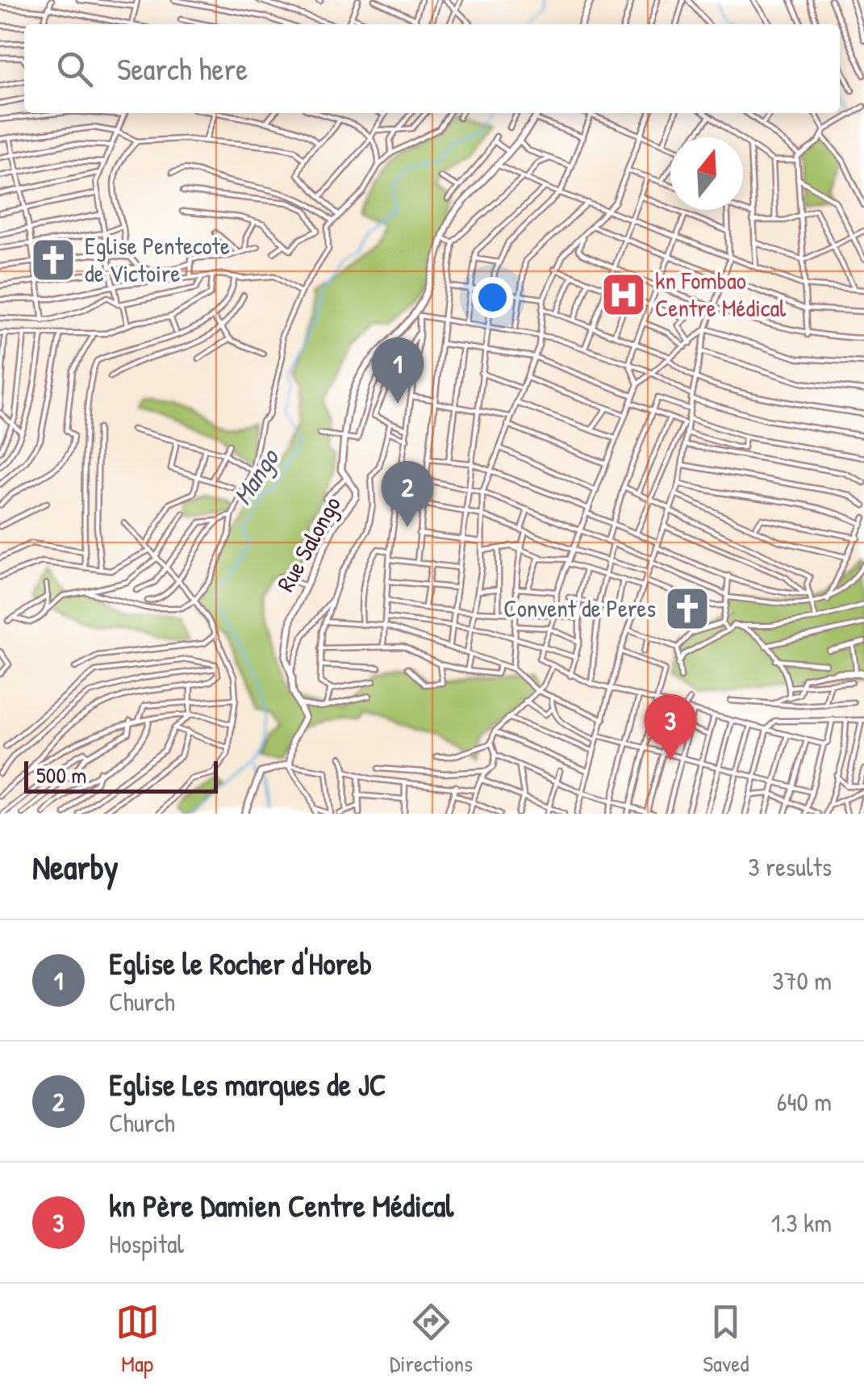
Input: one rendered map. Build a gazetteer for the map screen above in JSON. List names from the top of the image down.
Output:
{
  "streets": {
    "street": ["Rue Salongo"]
  },
  "water": ["Mango"],
  "places": {
    "church": ["Eglise Pentecote de Victoire", "Convent de Peres"],
    "hospital": ["kn Fombao Centre Médical"]
  },
  "scale_bar": "500 m",
  "north": "top",
  "page": {
    "search": "Search here",
    "pins": ["1", "2", "3"],
    "scale": "500 m",
    "heading": ["Nearby", "3 results"],
    "list": [
      {
        "mark": "1",
        "name": "Eglise le Rocher d'Horeb",
        "note": "Church",
        "value": "370 m"
      },
      {
        "mark": "2",
        "name": "Eglise Les marques de JC",
        "note": "Church",
        "value": "640 m"
      },
      {
        "mark": "3",
        "name": "kn Père Damien Centre Médical",
        "note": "Hospital",
        "value": "1.3 km"
      }
    ],
    "nav": ["Map", "Directions", "Saved"]
  }
}
